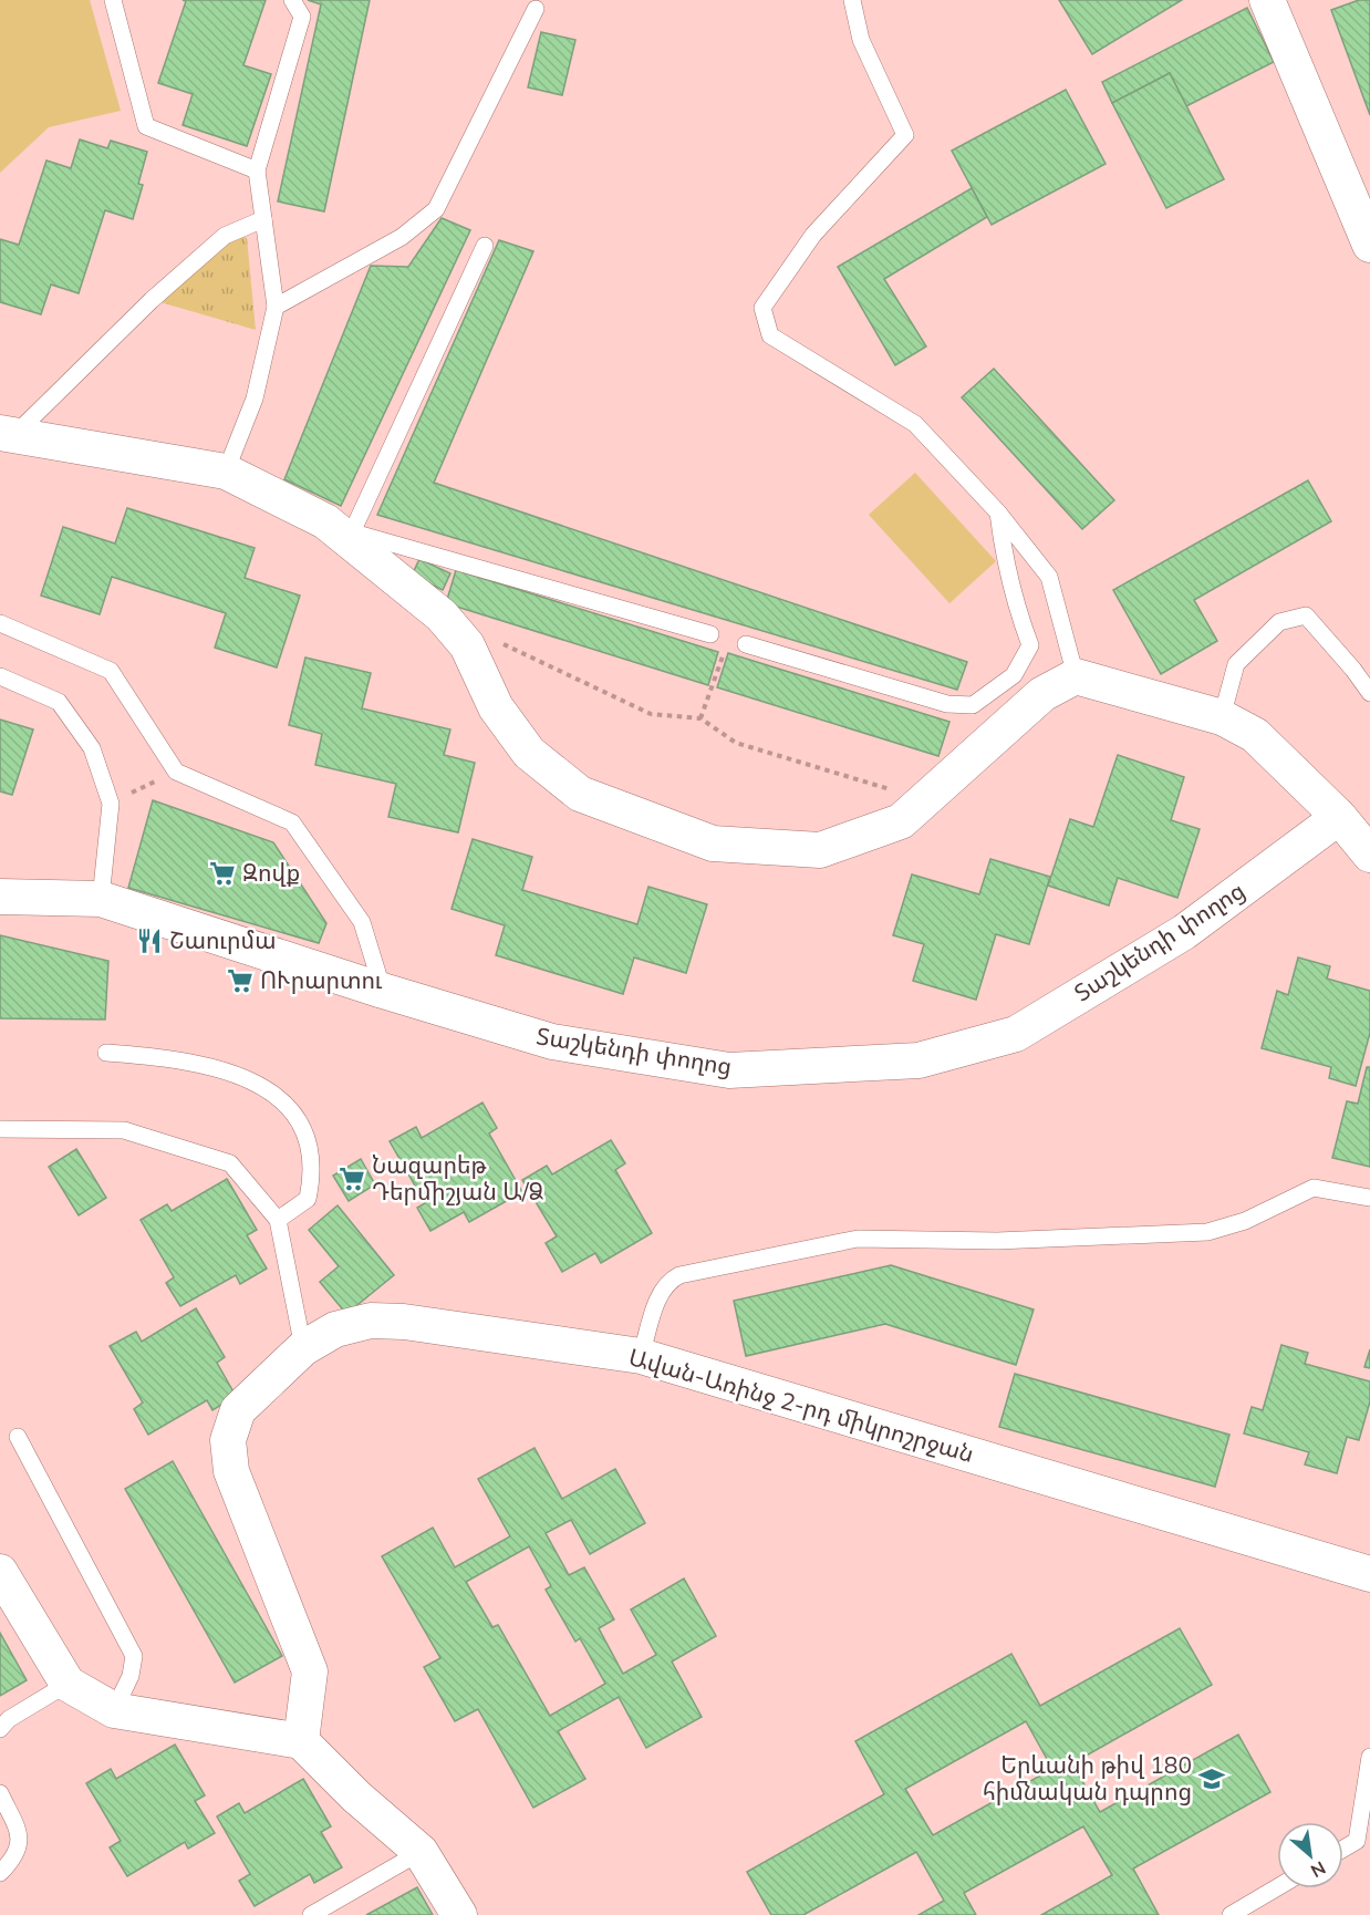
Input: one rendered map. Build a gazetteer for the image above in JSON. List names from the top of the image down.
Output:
{
  "streets": {
    "street": ["Տաշկենդի փողոց", "Ավան-Առինջ 2-րդ միկրոշրջան"]
  },
  "places": {
    "supermarket": ["Զովք", "ՈՒրարտու", "Նազարեթ Դերմիշյան Ա/Ձ"],
    "restaurant": ["Շաուրմա"],
    "school or university": ["Երևանի թիվ 180 հիմնական դպրոց"]
  },
  "north": "bottom right"
}
